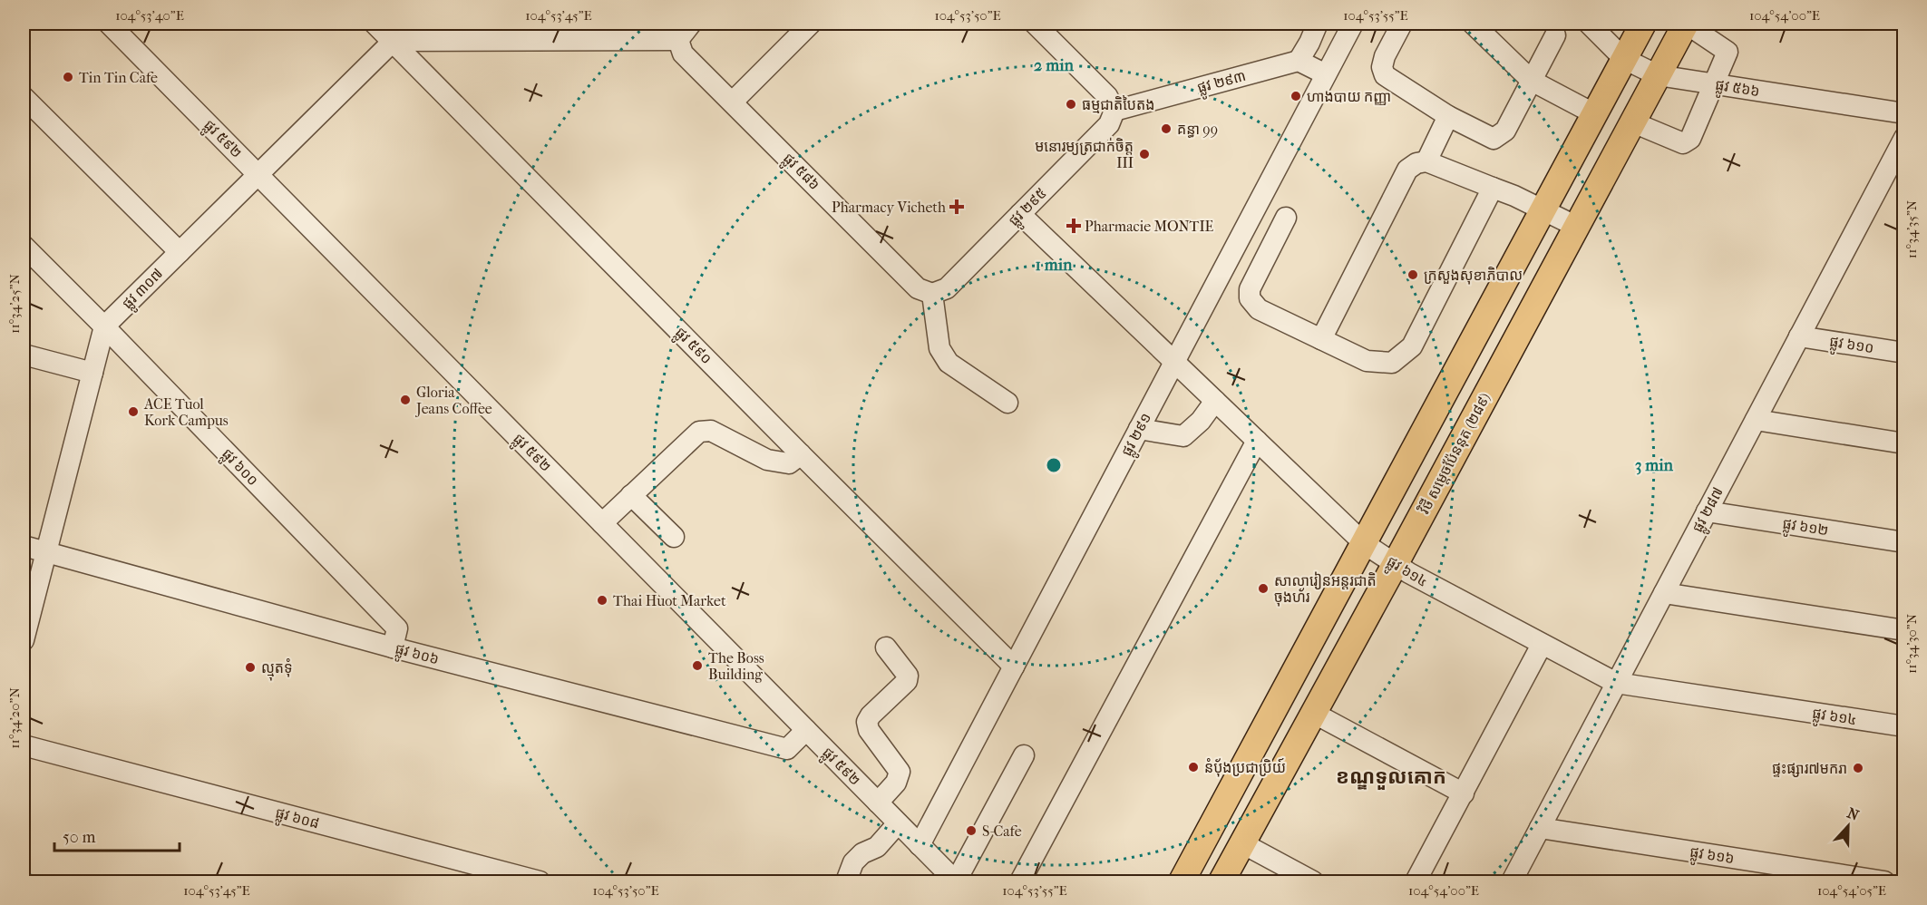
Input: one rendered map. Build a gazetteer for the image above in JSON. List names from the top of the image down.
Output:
{
  "streets": {
    "main road": ["វិថី សម្តេចប៉ែននុត (២៨៩)"],
    "street": [
      "ផ្លូវ ២៩៣",
      "ផ្លូវ ៥៦៦",
      "ផ្លូវ ៥៩២",
      "ផ្លូវ ៥៨៦",
      "ផ្លូវ ២៩៥",
      "ផ្លូវ ៣០៧",
      "ផ្លូវ ៦១០",
      "ផ្លូវ ៥៩០",
      "ផ្លូវ ២៩១",
      "ផ្លូវ ៦០០",
      "ផ្លូវ ២៨៧",
      "ផ្លូវ ៦១២",
      "ផ្លូវ ៦១៤",
      "ផ្លូវ ៦០៦",
      "ផ្លូវ ៦០៨",
      "ផ្លូវ ៦១៦"
    ]
  },
  "crossings": [
    ["ផ្លូវ ២៩៣", "ផ្លូវ ២៩៥"],
    ["ផ្លូវ ៥៦៦", "វិថី សម្តេចប៉ែននុត (២៨៩)"],
    ["ផ្លូវ ៥៩២", "ផ្លូវ ៣០៧"],
    ["ផ្លូវ ៥៩២", "ផ្លូវ ២៩១"],
    ["ផ្លូវ ៥៩២", "ផ្លូវ ៦០៦"],
    ["ផ្លូវ ៥៨៦", "ផ្លូវ ២៩៥"],
    ["ផ្លូវ ២៩៥", "ផ្លូវ ៦១៤"],
    ["ផ្លូវ ៣០៧", "ផ្លូវ ៥៩០"],
    ["ផ្លូវ ៣០៧", "ផ្លូវ ៦០០"],
    ["ផ្លូវ ៦១០", "ផ្លូវ ២៨៧"],
    ["ផ្លូវ ៥៩០", "ផ្លូវ ២៩១"],
    ["ផ្លូវ ២៩១", "ផ្លូវ ៦១៤"],
    ["វិថី សម្តេចប៉ែននុត (២៨៩)", "ផ្លូវ ៦១៤"],
    ["ផ្លូវ ៦០០", "ផ្លូវ ៦០៦"],
    ["ផ្លូវ ២៨៧", "ផ្លូវ ៦១២"],
    ["ផ្លូវ ២៨៧", "ផ្លូវ ៦១៤"],
    ["ផ្លូវ ២៨៧", "ផ្លូវ ៦១៦"]
  ],
  "districts": ["ខណ្ឌទួលគោក"],
  "places": {
    "other": [
      "Tin Tin Cafe",
      "ហាងបាយ កញ្ញា",
      "ធម្មជាតិបៃតង",
      "គន្ធា 99",
      "មនោរម្យត្រជាក់ចិត្ត III",
      "ក្រសួងសុខាភិបាល",
      "Gloria Jeans Coffee",
      "ACE Tuol Kork Campus",
      "សាលារៀនអន្តរជាតិ ចុងហ័រ",
      "Thai Huot Market",
      "The Boss Building",
      "ល្មុតទុំ",
      "នំបុ័ងប្រជាប្រិយ៍",
      "ផ្ទះផ្សារ៧មករា",
      "S-Cafe"
    ],
    "health": ["Pharmacy Vicheth", "Pharmacie MONTIE"]
  },
  "scale_bar": "50 m",
  "north": "top",
  "coordinates": [
    "104°53'40\"E",
    "104°53'45\"E",
    "104°53'50\"E",
    "104°53'55\"E",
    "104°54'00\"E",
    "11°34'35\"N",
    "11°34'25\"N",
    "11°34'30\"N",
    "11°34'20\"N",
    "104°54'05\"E"
  ],
  "rings": ["2 min", "1 min", "3 min"]
}
